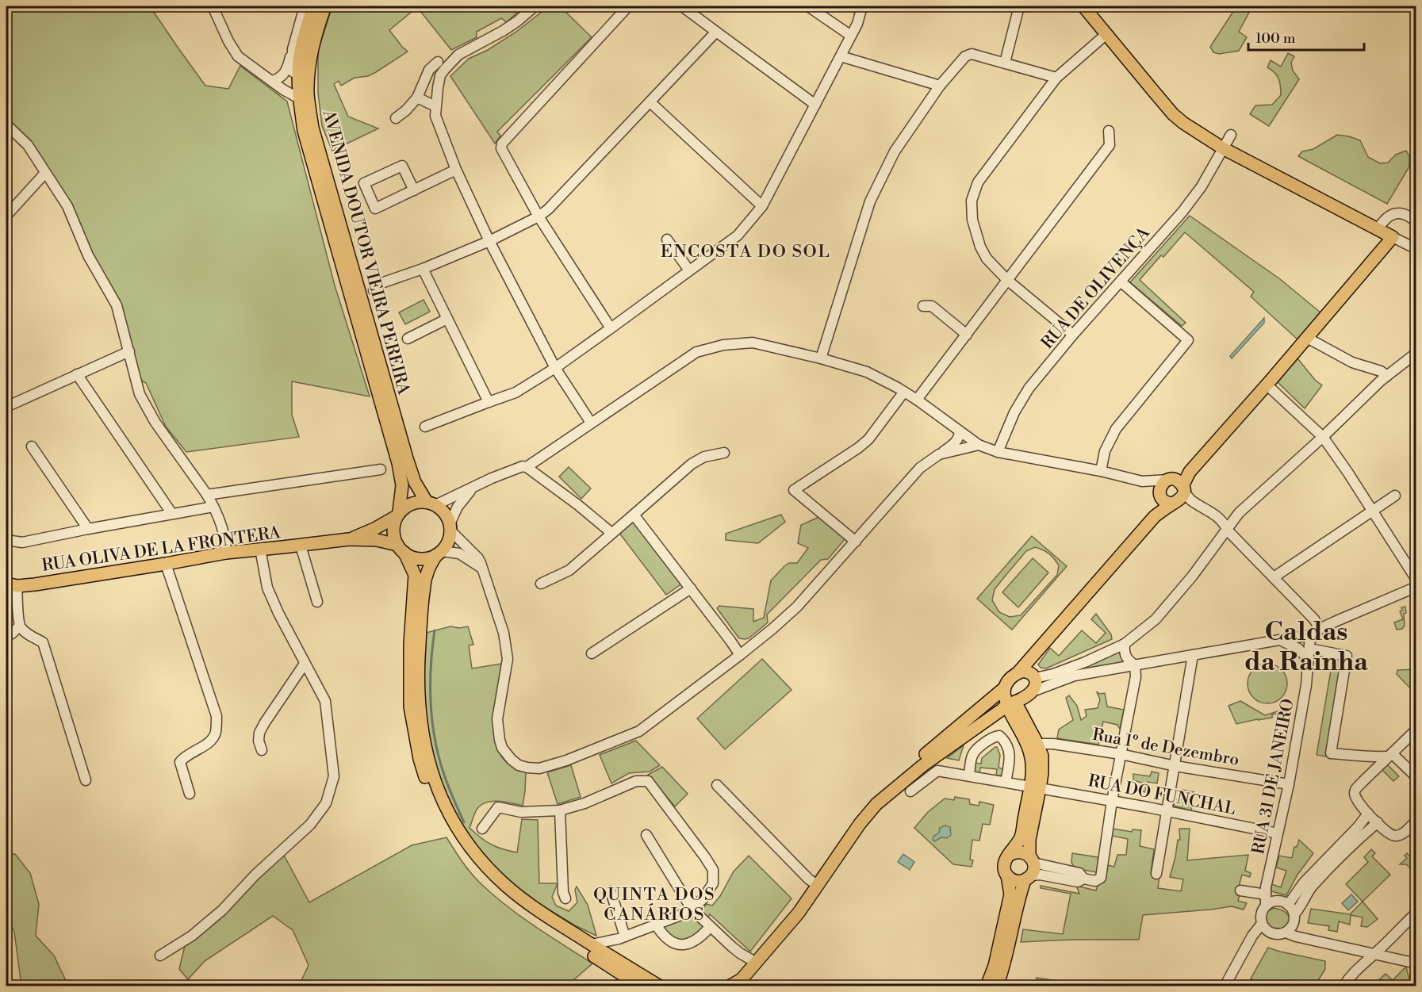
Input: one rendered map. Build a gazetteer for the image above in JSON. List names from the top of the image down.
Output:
{
  "streets": {
    "main road": ["AVENIDA DOUTOR VIEIRA PEREIRA", "RUA OLIVA DE LA FRONTERA"],
    "street": [
      "RUA DE OLIVENÇA",
      "Rua 1º de Dezembro",
      "RUA 31 DE JANEIRO",
      "RUA DO FUNCHAL"
    ]
  },
  "crossings": [
    ["AVENIDA DOUTOR VIEIRA PEREIRA", "RUA OLIVA DE LA FRONTERA"],
    ["Rua 1º de Dezembro", "RUA 31 DE JANEIRO"],
    ["RUA 31 DE JANEIRO", "RUA DO FUNCHAL"]
  ],
  "districts": ["ENCOSTA DO SOL", "Caldas da Rainha", "QUINTA DOS CANÁRIOS"],
  "scale_bar": "100 m"
}
